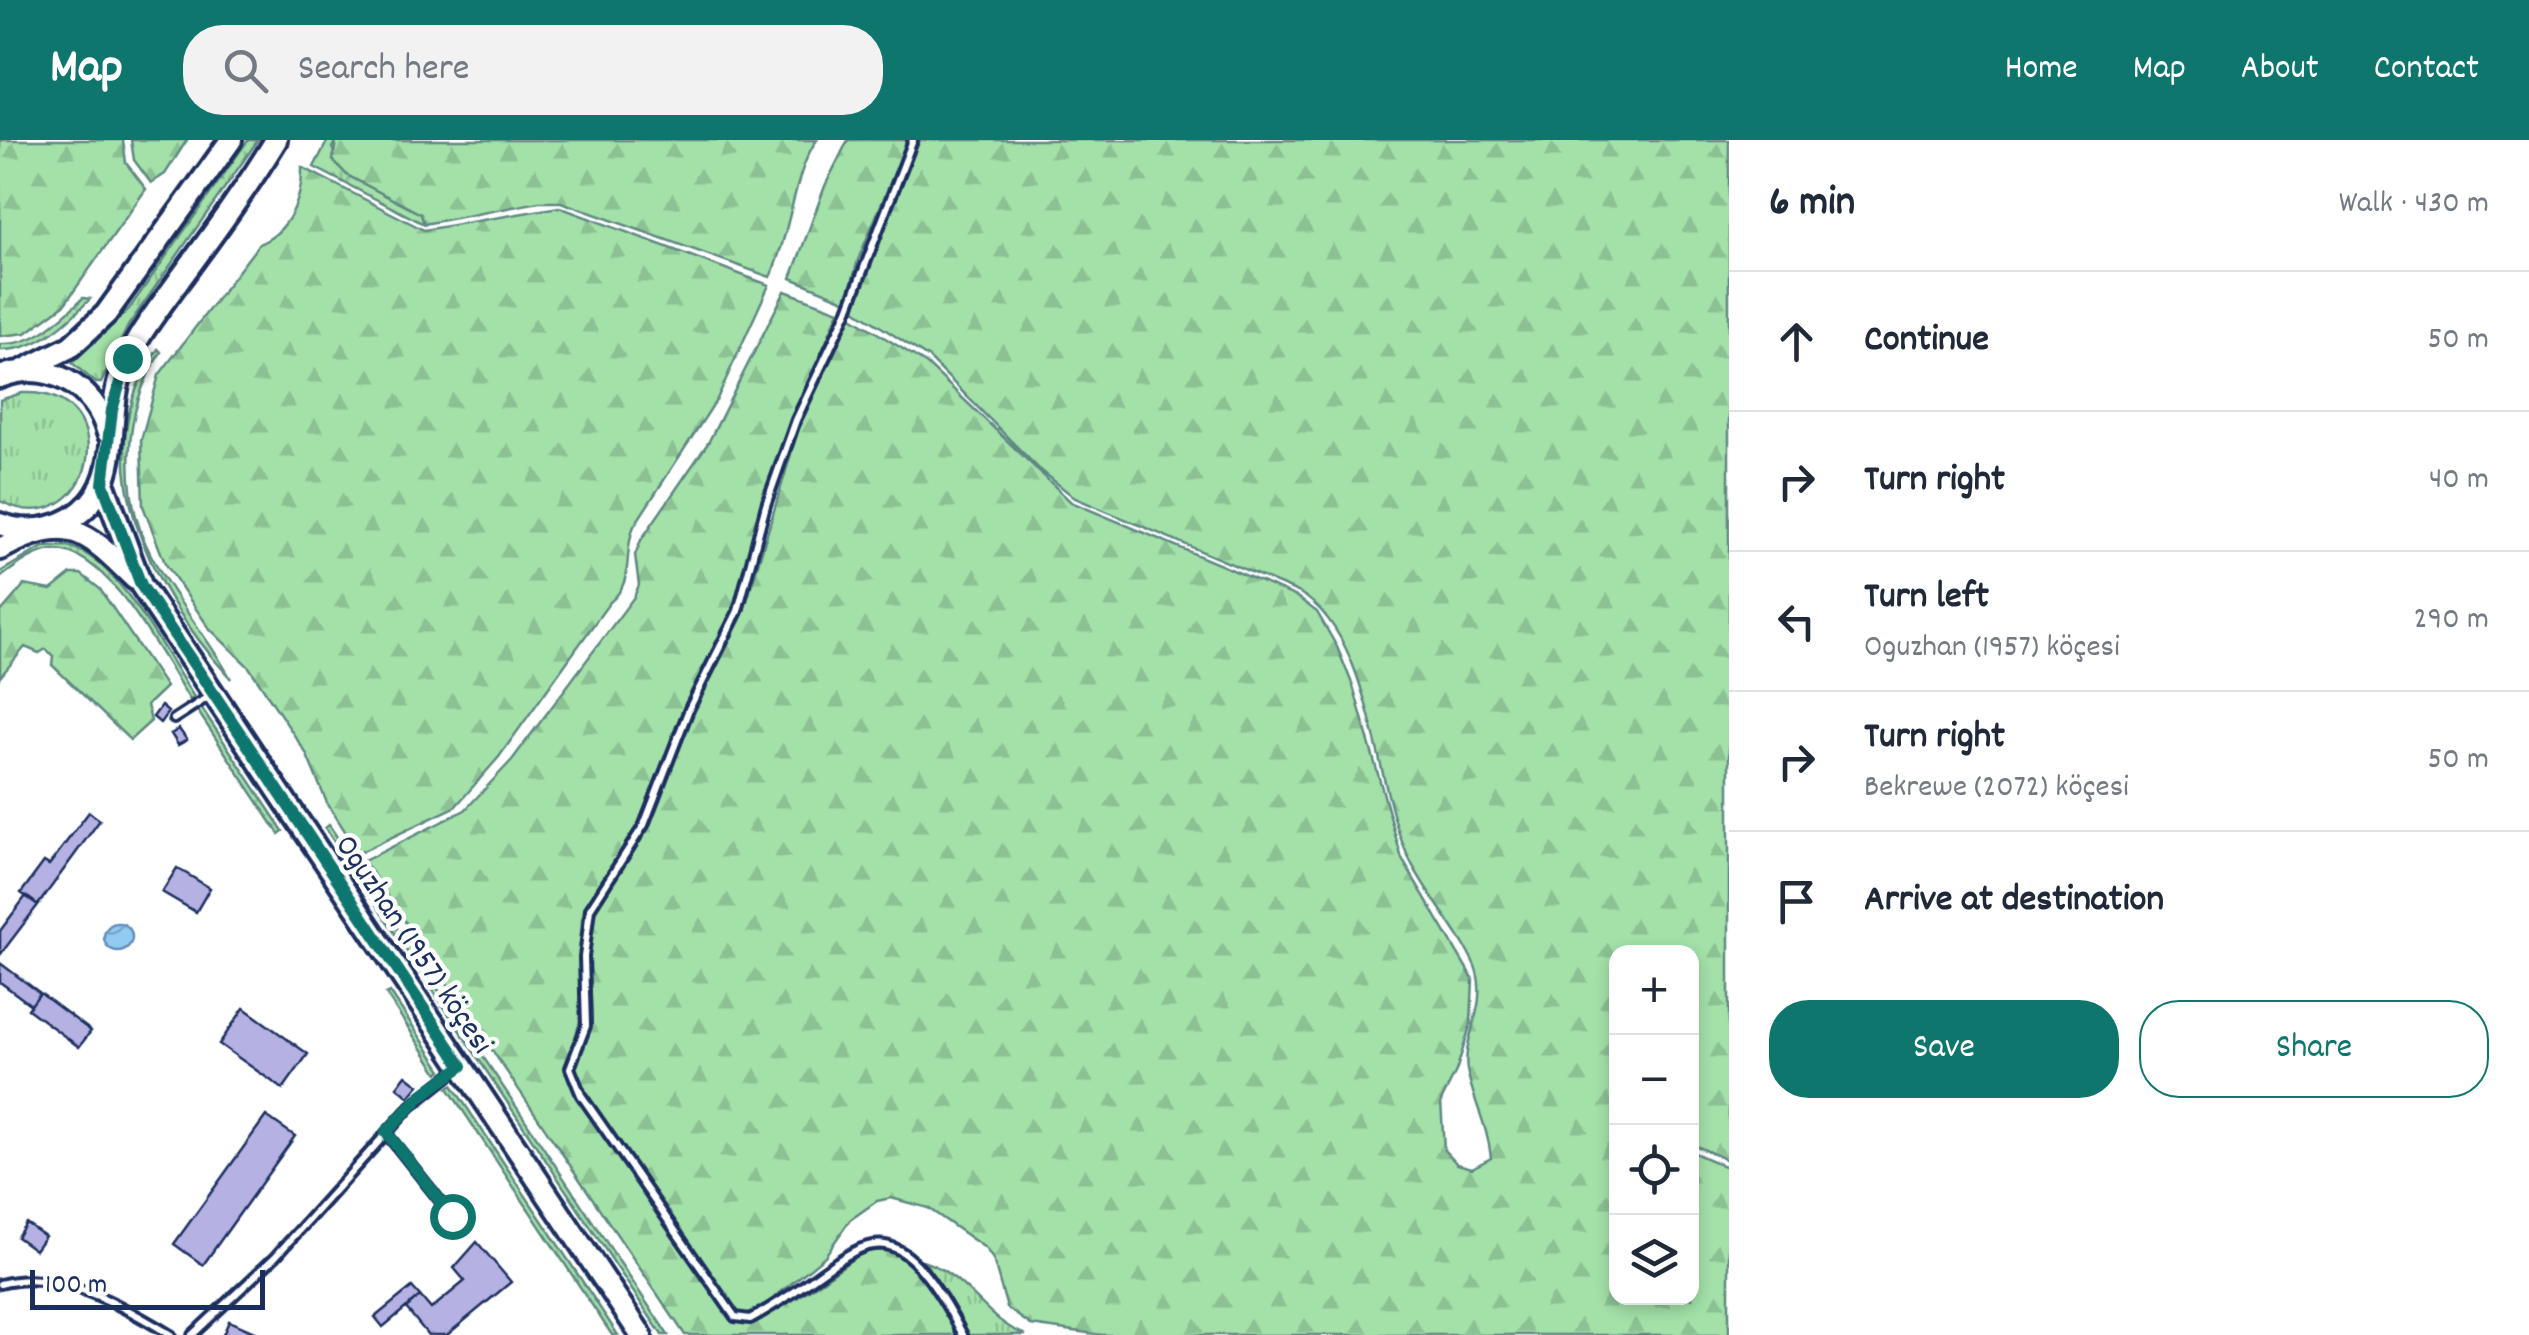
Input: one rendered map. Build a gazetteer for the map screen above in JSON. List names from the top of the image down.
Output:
{
  "streets": {
    "main road": ["Oguzhan (1957) köçesi"]
  },
  "scale_bar": "100 m",
  "page": {
    "header": "Map",
    "search": "Search here",
    "nav": [
      "Home",
      "Map",
      "About",
      "Contact"
    ],
    "heading": ["6 min", "Walk · 430 m"],
    "list": [
      ["Continue", "50 m"],
      ["Turn right", "40 m"],
      ["Turn left", "Oguzhan (1957) köçesi", "290 m"],
      ["Turn right", "Bekrewe (2072) köçesi", "50 m"],
      "Arrive at destination"
    ],
    "map_buttons": ["+", "−"],
    "buttons": ["Save", "Share"],
    "scale": "100 m"
  }
}
